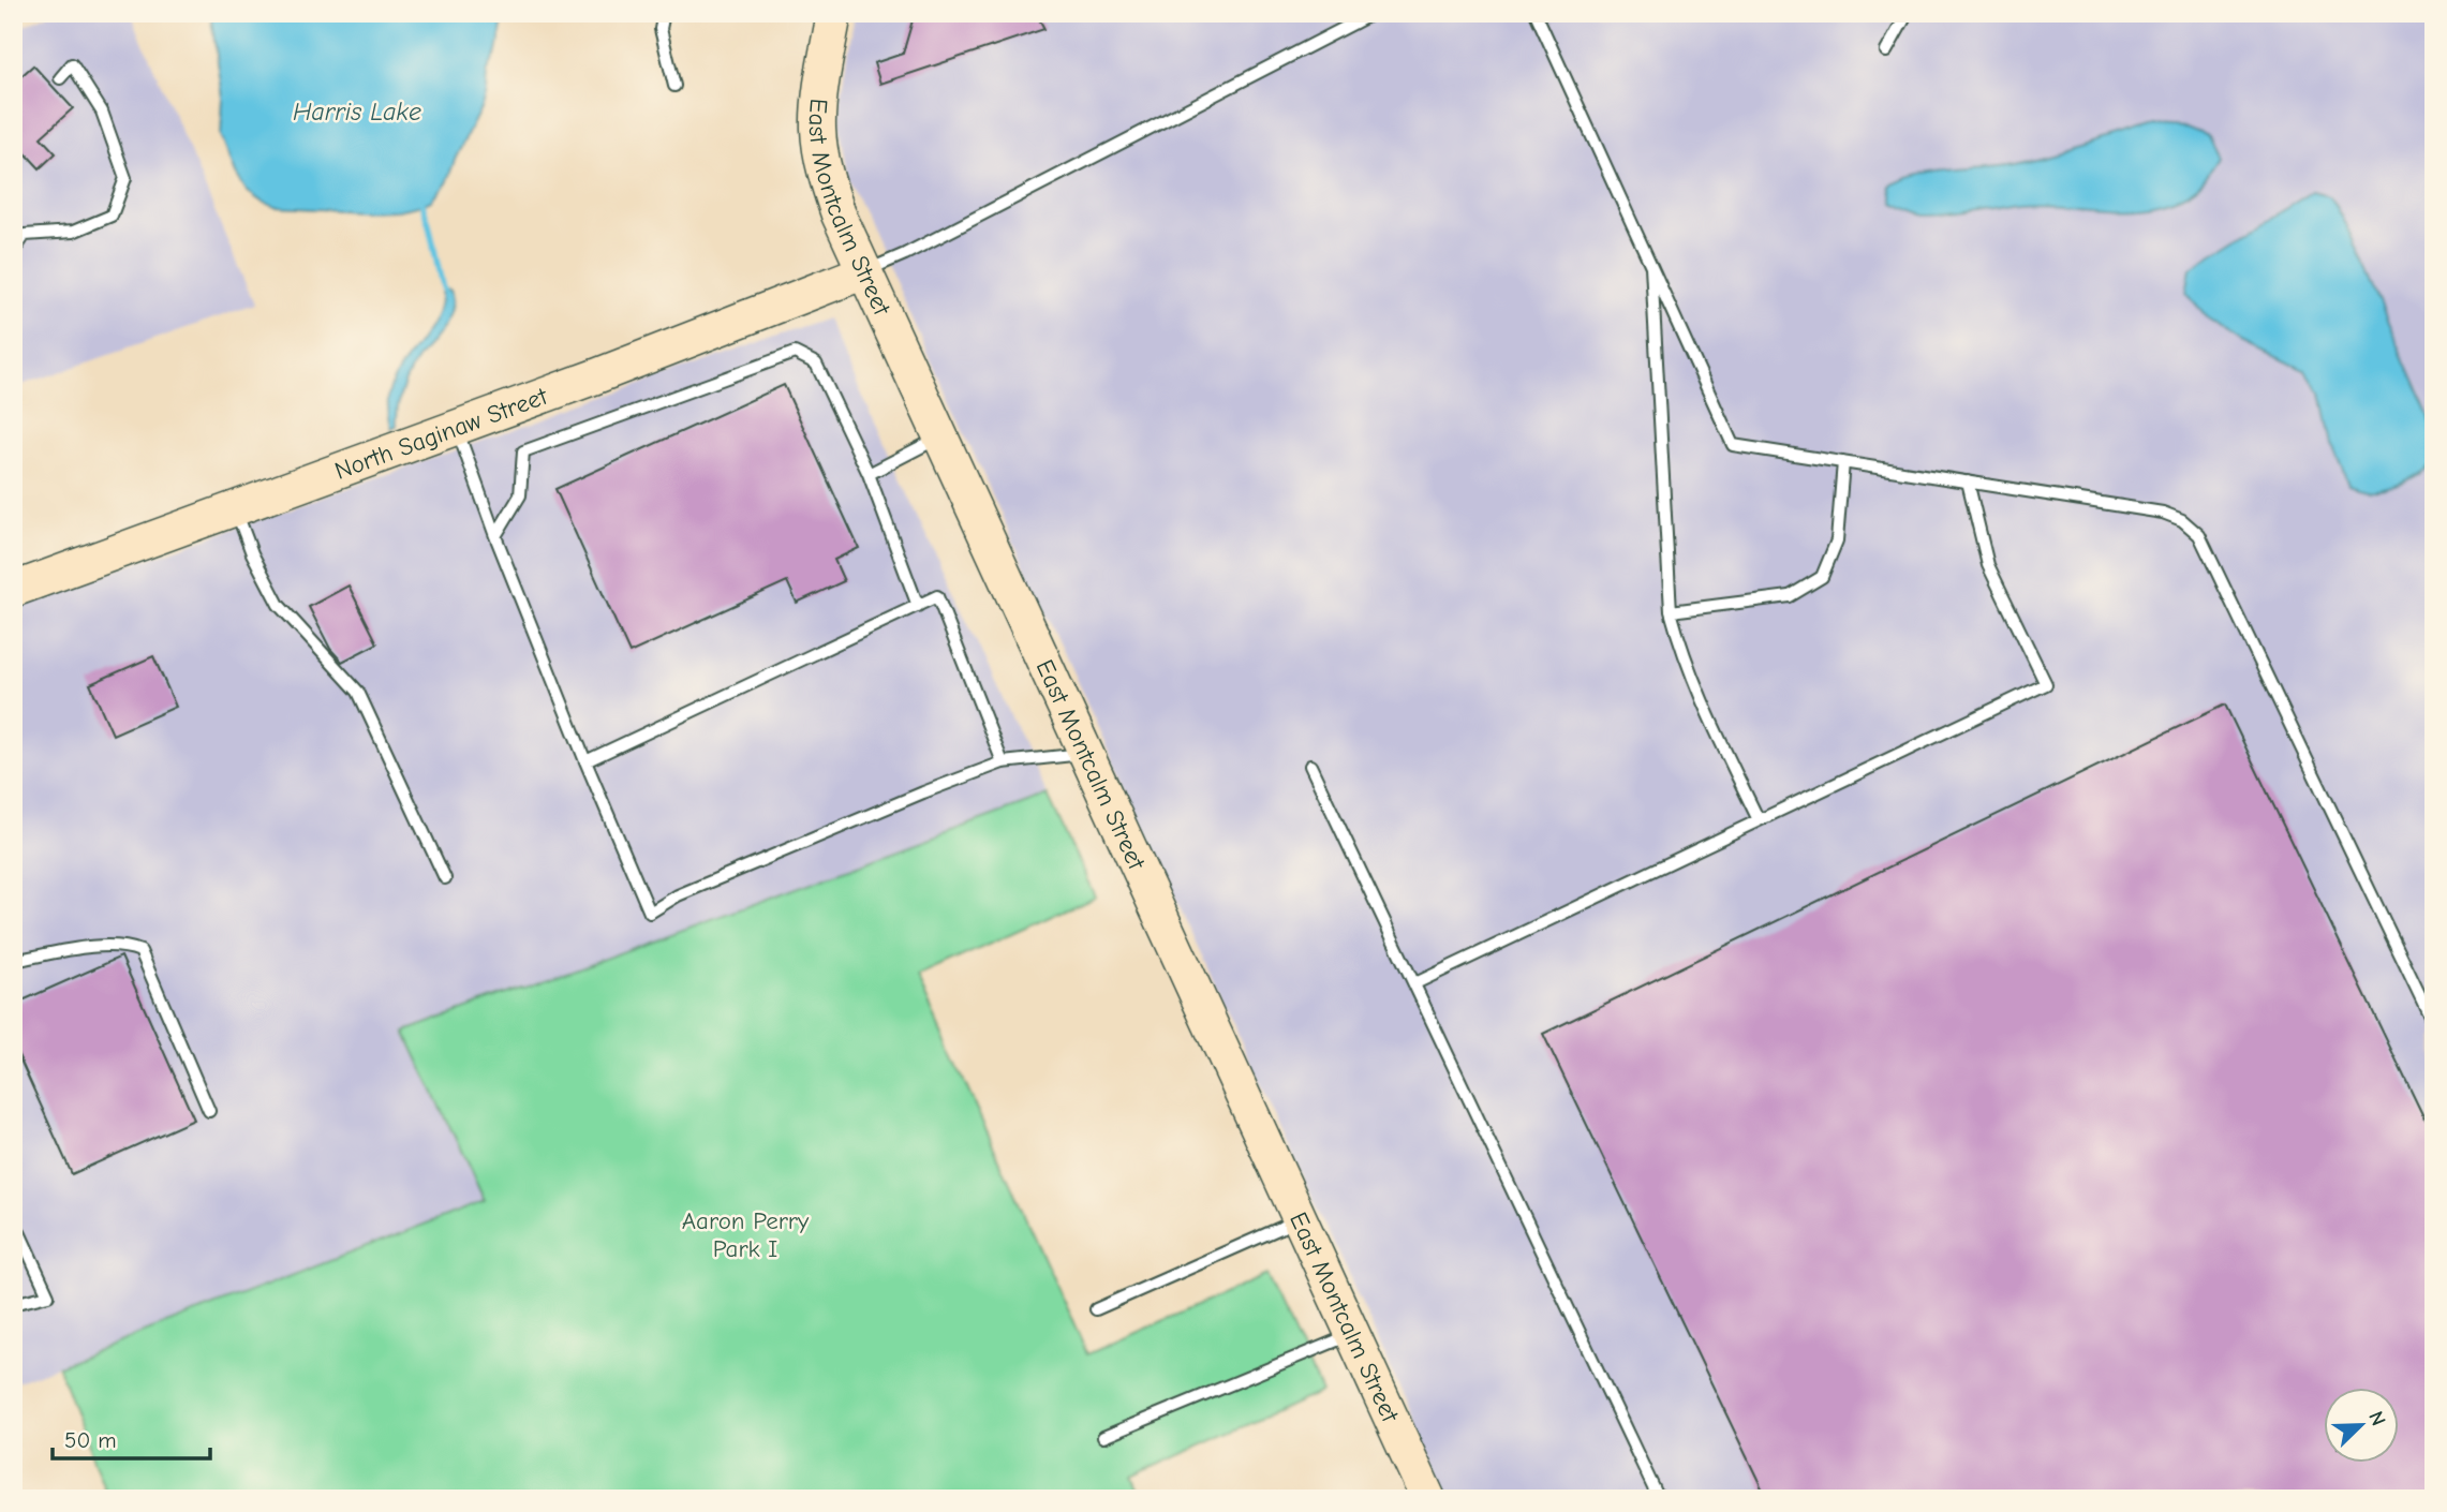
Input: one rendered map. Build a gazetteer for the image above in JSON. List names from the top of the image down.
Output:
{
  "streets": {
    "main road": ["East Montcalm Street", "North Saginaw Street"]
  },
  "crossings": [
    ["East Montcalm Street", "North Saginaw Street"]
  ],
  "water": ["Harris Lake"],
  "parks": ["Aaron Perry Park I"],
  "scale_bar": "50 m",
  "north": "top right"
}
